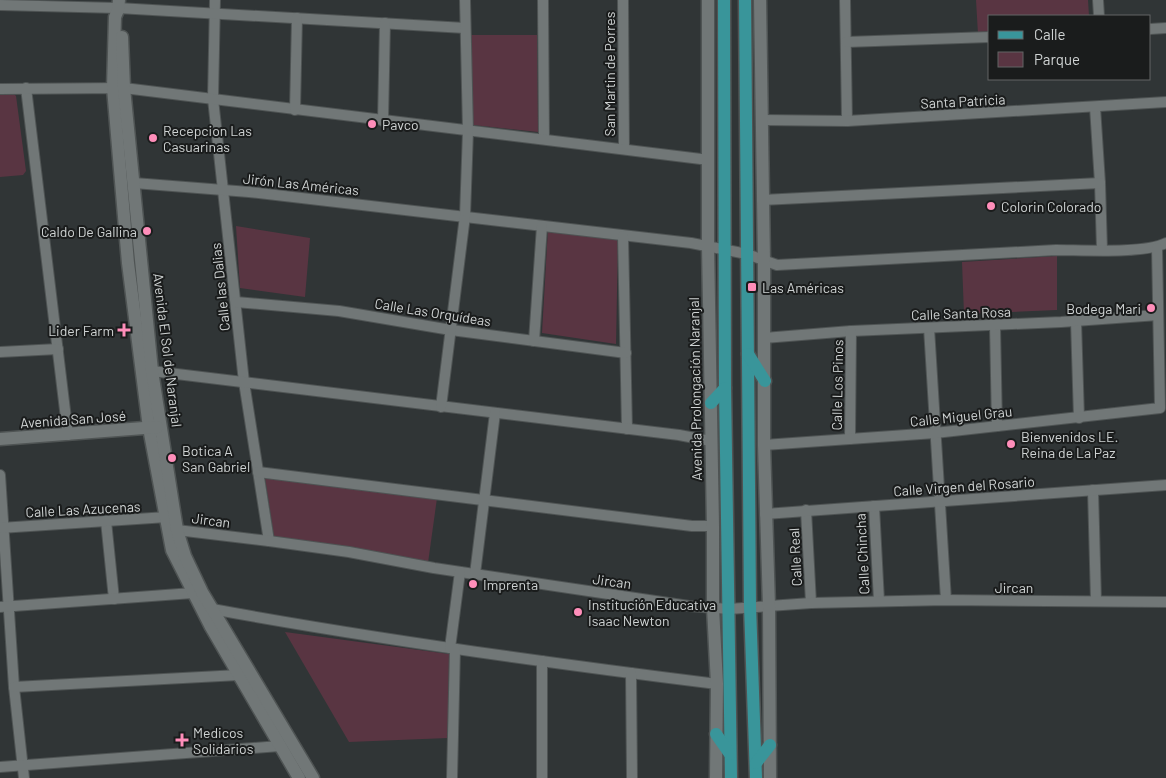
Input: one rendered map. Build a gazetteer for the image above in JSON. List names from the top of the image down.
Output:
{
  "streets": {
    "street": [
      "San Martin de Porres",
      "Santa Patricia",
      "Jirón Las Américas",
      "Calle las Dalias",
      "Calle Las Orquídeas",
      "Calle Santa Rosa",
      "Avenida El Sol de Naranjal",
      "Calle Los Pinos",
      "Avenida Prolongación Naranjal",
      "Calle Miguel Grau",
      "Avenida San José",
      "Calle Virgen del Rosario",
      "Calle Las Azucenas",
      "Jircan",
      "Calle Chincha",
      "Calle Real"
    ]
  },
  "crossings": [
    ["Jirón Las Américas", "Calle las Dalias"],
    ["Jirón Las Américas", "Avenida El Sol de Naranjal"],
    ["Jirón Las Américas", "Avenida Prolongación Naranjal"],
    ["Calle las Dalias", "Calle Las Orquídeas"],
    ["Calle las Dalias", "Jircan"],
    ["Calle Santa Rosa", "Calle Los Pinos"],
    ["Calle Santa Rosa", "Calle Miguel Grau"],
    ["Avenida El Sol de Naranjal", "Avenida San José"],
    ["Avenida El Sol de Naranjal", "Calle Las Azucenas"],
    ["Avenida El Sol de Naranjal", "Jircan"],
    ["Calle Los Pinos", "Calle Miguel Grau"],
    ["Avenida Prolongación Naranjal", "Jircan"],
    ["Calle Virgen del Rosario", "Calle Chincha"],
    ["Calle Virgen del Rosario", "Calle Real"],
    ["Jircan", "Calle Chincha"],
    ["Jircan", "Calle Real"]
  ],
  "places": {
    "other": [
      "Pavco",
      "Recepcion Las Casuarinas",
      "Colorin Colorado",
      "Caldo De Gallina",
      "Bodega Mari",
      "Bienvenidos LE. Reina de La Paz",
      "Botica A San Gabriel",
      "Imprenta",
      "Institución Educativa Isaac Newton"
    ],
    "transit": ["Las Américas"],
    "health": ["Lider Farm", "Medicos Solidarios"]
  },
  "legend": ["Calle", "Parque"]
}
